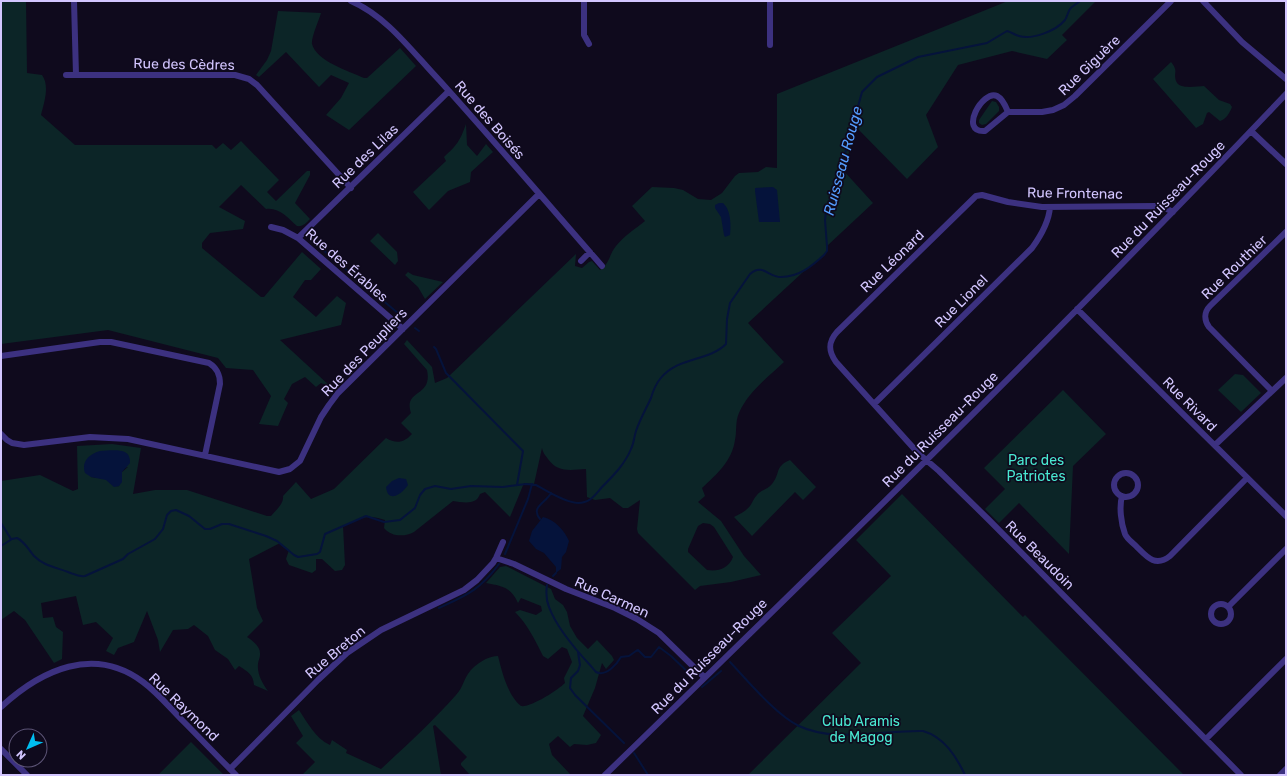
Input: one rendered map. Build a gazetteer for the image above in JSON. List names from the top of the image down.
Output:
{
  "streets": {
    "street": [
      "Rue des Cèdres",
      "Rue Giguère",
      "Rue des Boisés",
      "Rue des Lilas",
      "Rue Frontenac",
      "Rue du Ruisseau-Rouge",
      "Rue Léonard",
      "Rue des Érables",
      "Rue Routhier",
      "Rue Lionel",
      "Rue des Peupliers",
      "Rue Rivard",
      "Rue Beaudoin",
      "Rue Carmen",
      "Rue Breton",
      "Rue Raymond"
    ]
  },
  "crossings": [
    ["Rue des Cèdres", "Rue des Lilas"],
    ["Rue des Boisés", "Rue des Lilas"],
    ["Rue des Boisés", "Rue des Peupliers"],
    ["Rue des Lilas", "Rue des Érables"],
    ["Rue Frontenac", "Rue du Ruisseau-Rouge"],
    ["Rue Frontenac", "Rue Léonard"],
    ["Rue Frontenac", "Rue Lionel"],
    ["Rue du Ruisseau-Rouge", "Rue Rivard"],
    ["Rue du Ruisseau-Rouge", "Rue Beaudoin"],
    ["Rue du Ruisseau-Rouge", "Rue Carmen"],
    ["Rue Léonard", "Rue Beaudoin"],
    ["Rue des Érables", "Rue des Peupliers"],
    ["Rue Lionel", "Rue Beaudoin"],
    ["Rue Carmen", "Rue Breton"],
    ["Rue Breton", "Rue Raymond"]
  ],
  "water": ["Ruisseau Rouge"],
  "parks": ["Parc des Patriotes", "Club Aramis de Magog"],
  "north": "bottom left"
}
